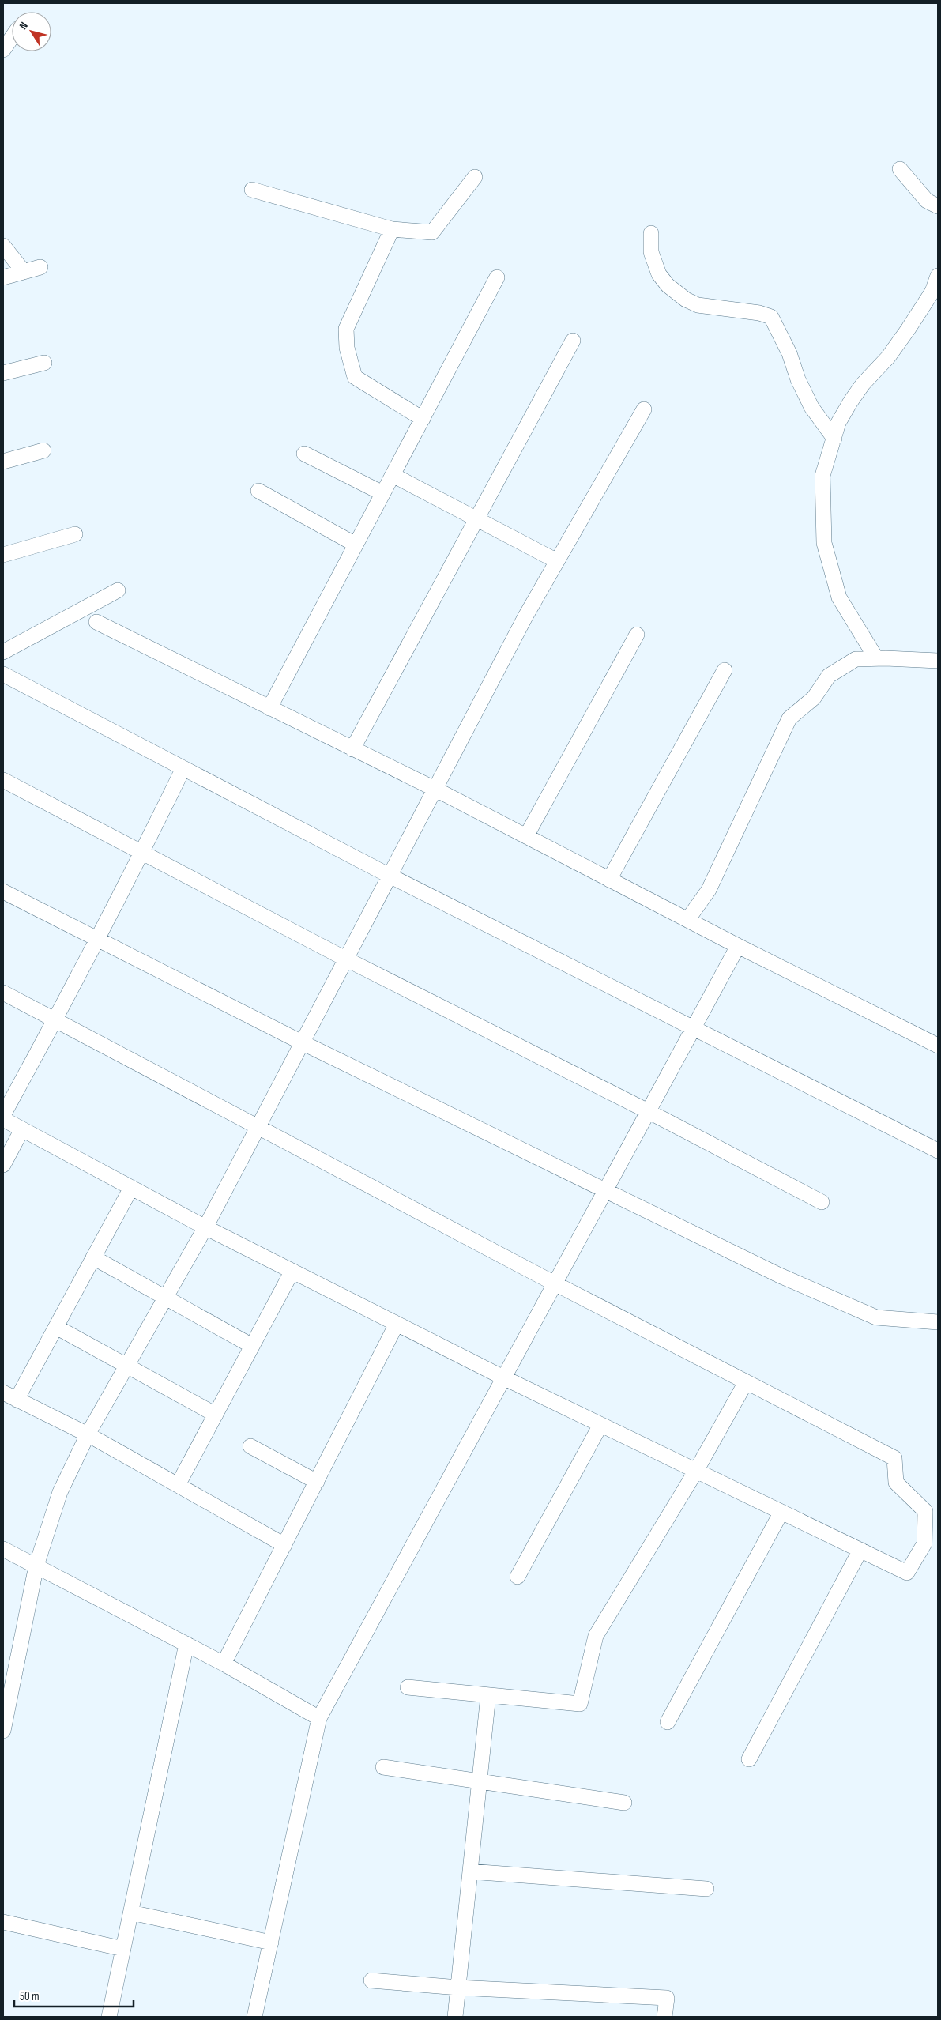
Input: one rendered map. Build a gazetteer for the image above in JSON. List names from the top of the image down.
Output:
{
  "scale_bar": "50 m",
  "north": "top left"
}
